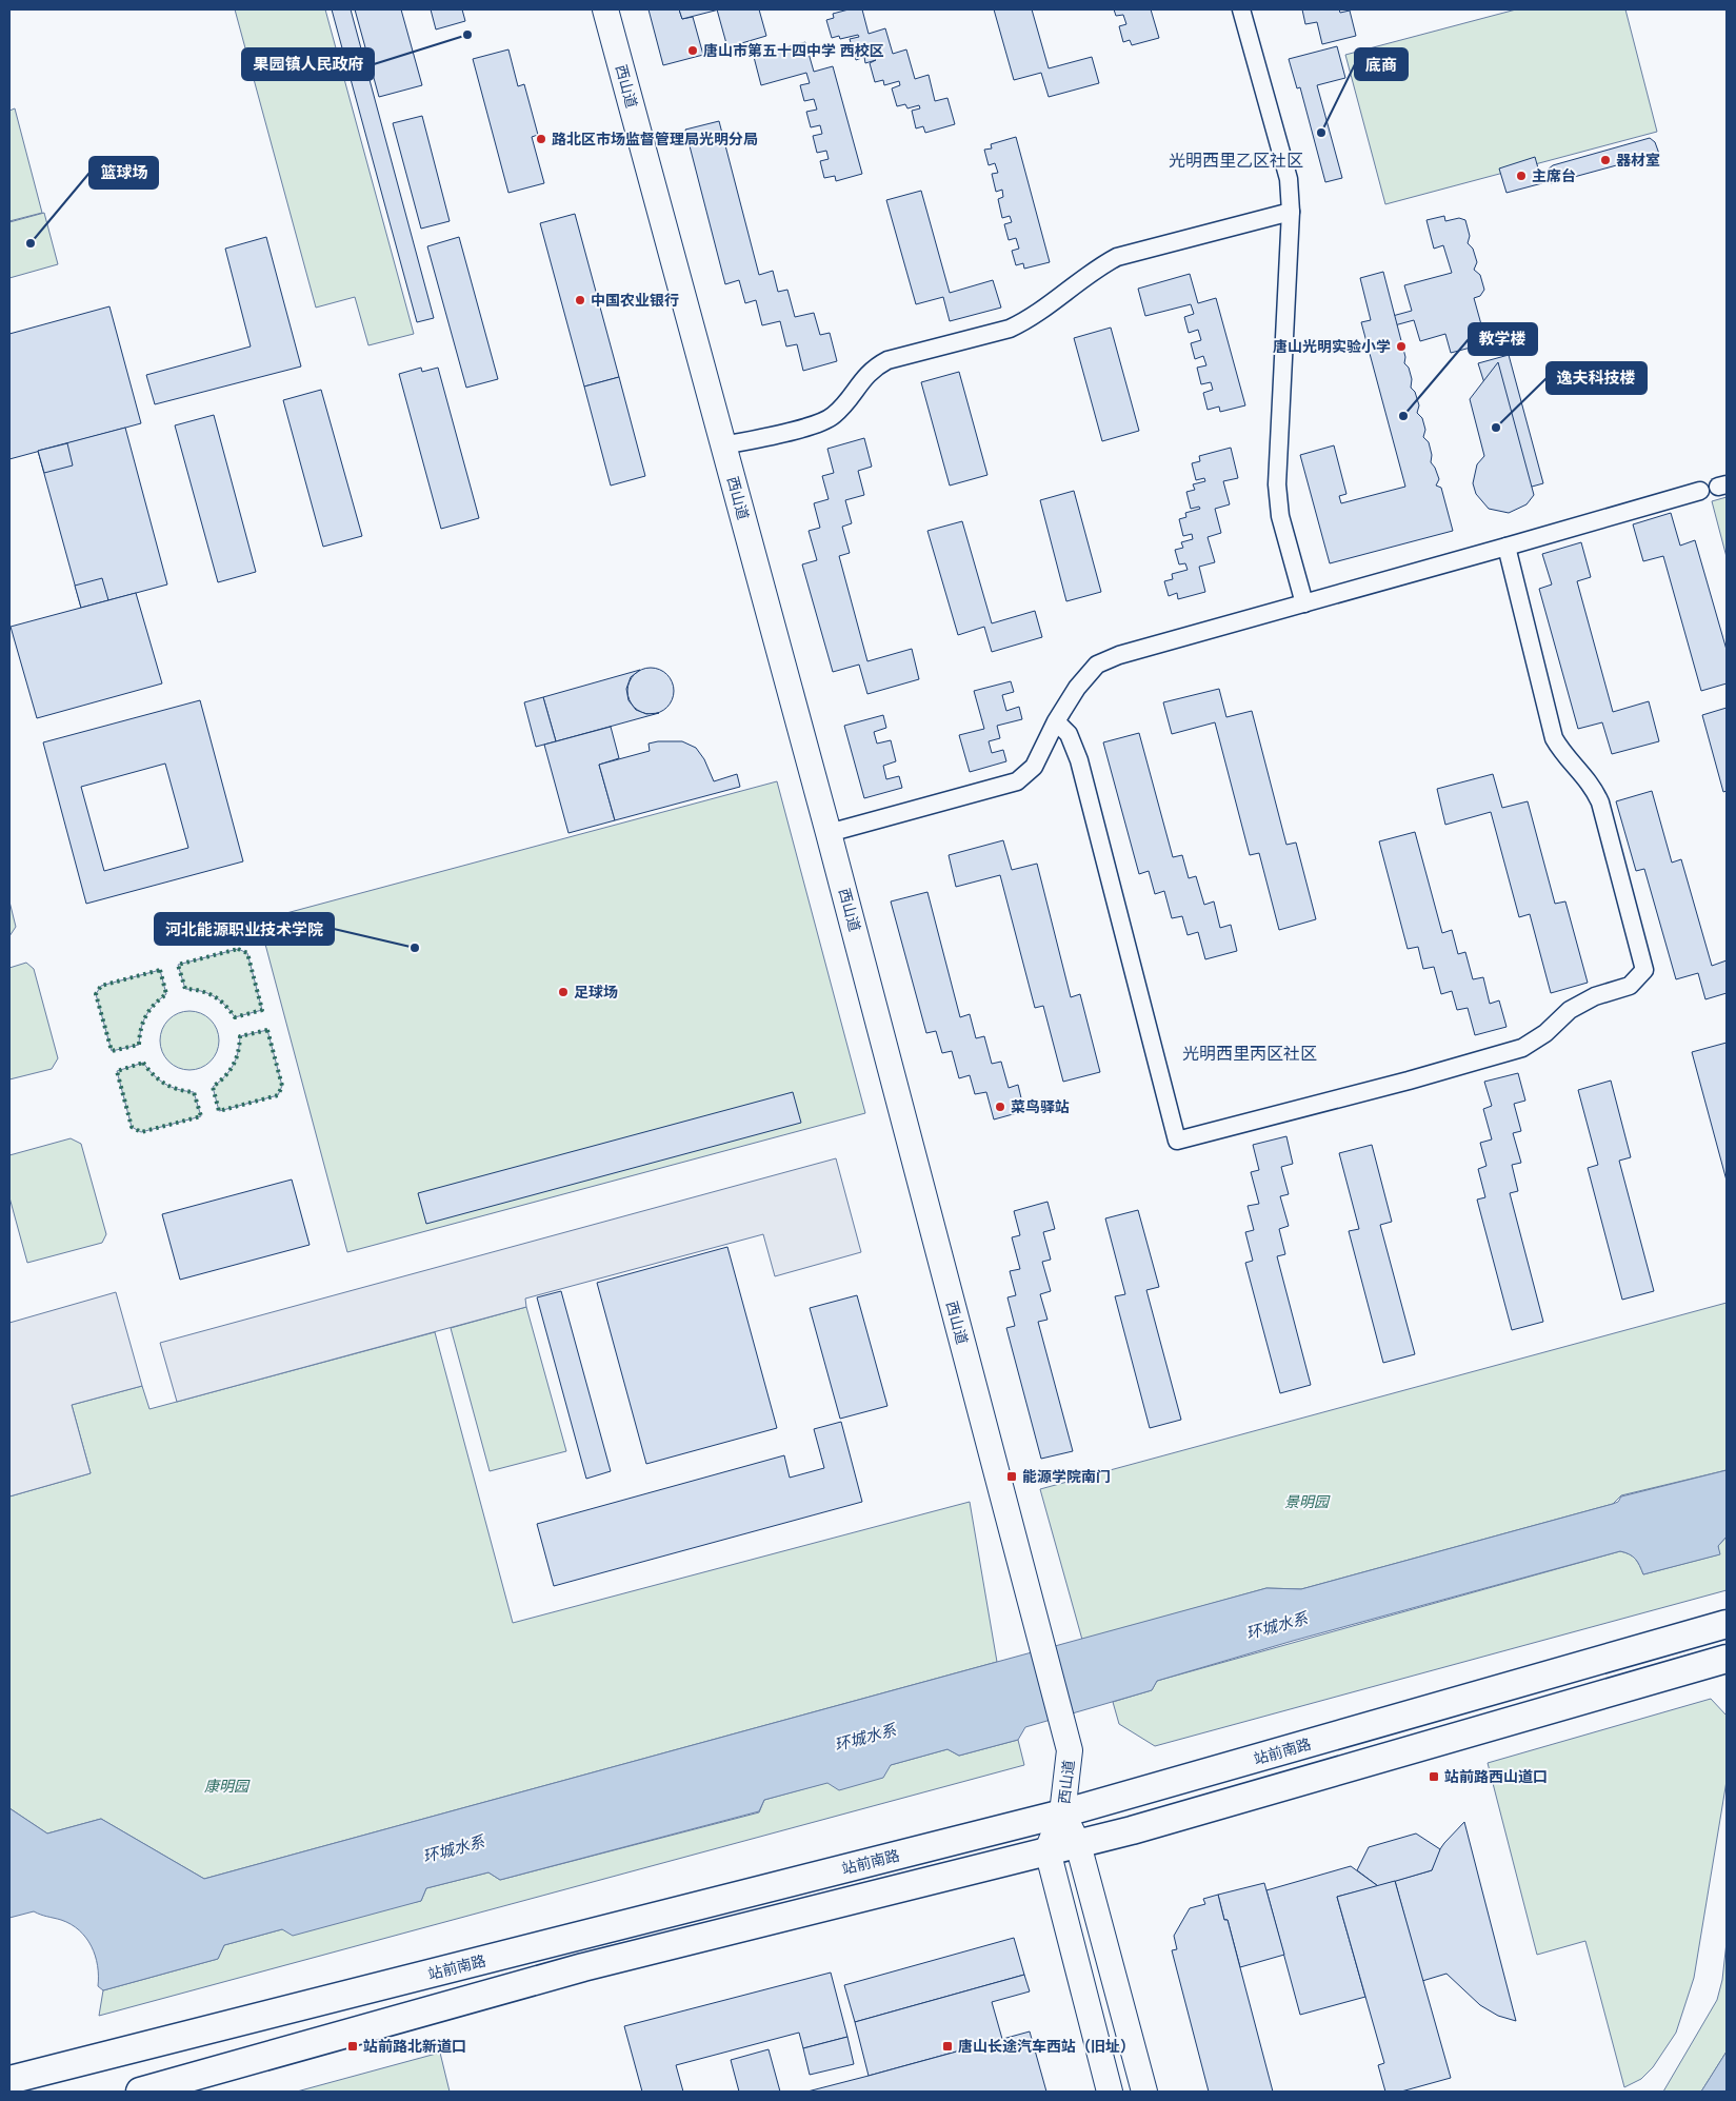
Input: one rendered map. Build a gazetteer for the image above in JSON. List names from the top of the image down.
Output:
{
  "streets": {
    "main road": ["站前南路"],
    "street": ["西山道"]
  },
  "crossings": [
    ["西山道", "站前南路"]
  ],
  "districts": ["光明西里乙区社区", "光明西里丙区社区"],
  "water": ["环城水系"],
  "parks": ["景明园", "康明园"],
  "places": {
    "other": [
      "果园镇人民政府",
      "唐山市第五十四中学 西校区",
      "底商",
      "路北区市场监督管理局光明分局",
      "器材室",
      "主席台",
      "篮球场",
      "中国农业银行",
      "唐山光明实验小学",
      "教学楼",
      "逸夫科技楼",
      "河北能源职业技术学院",
      "足球场",
      "菜鸟驿站"
    ],
    "transit": [
      "能源学院南门",
      "站前路西山道口",
      "站前路北新道口",
      "唐山长途汽车西站（旧址）"
    ]
  }
}
